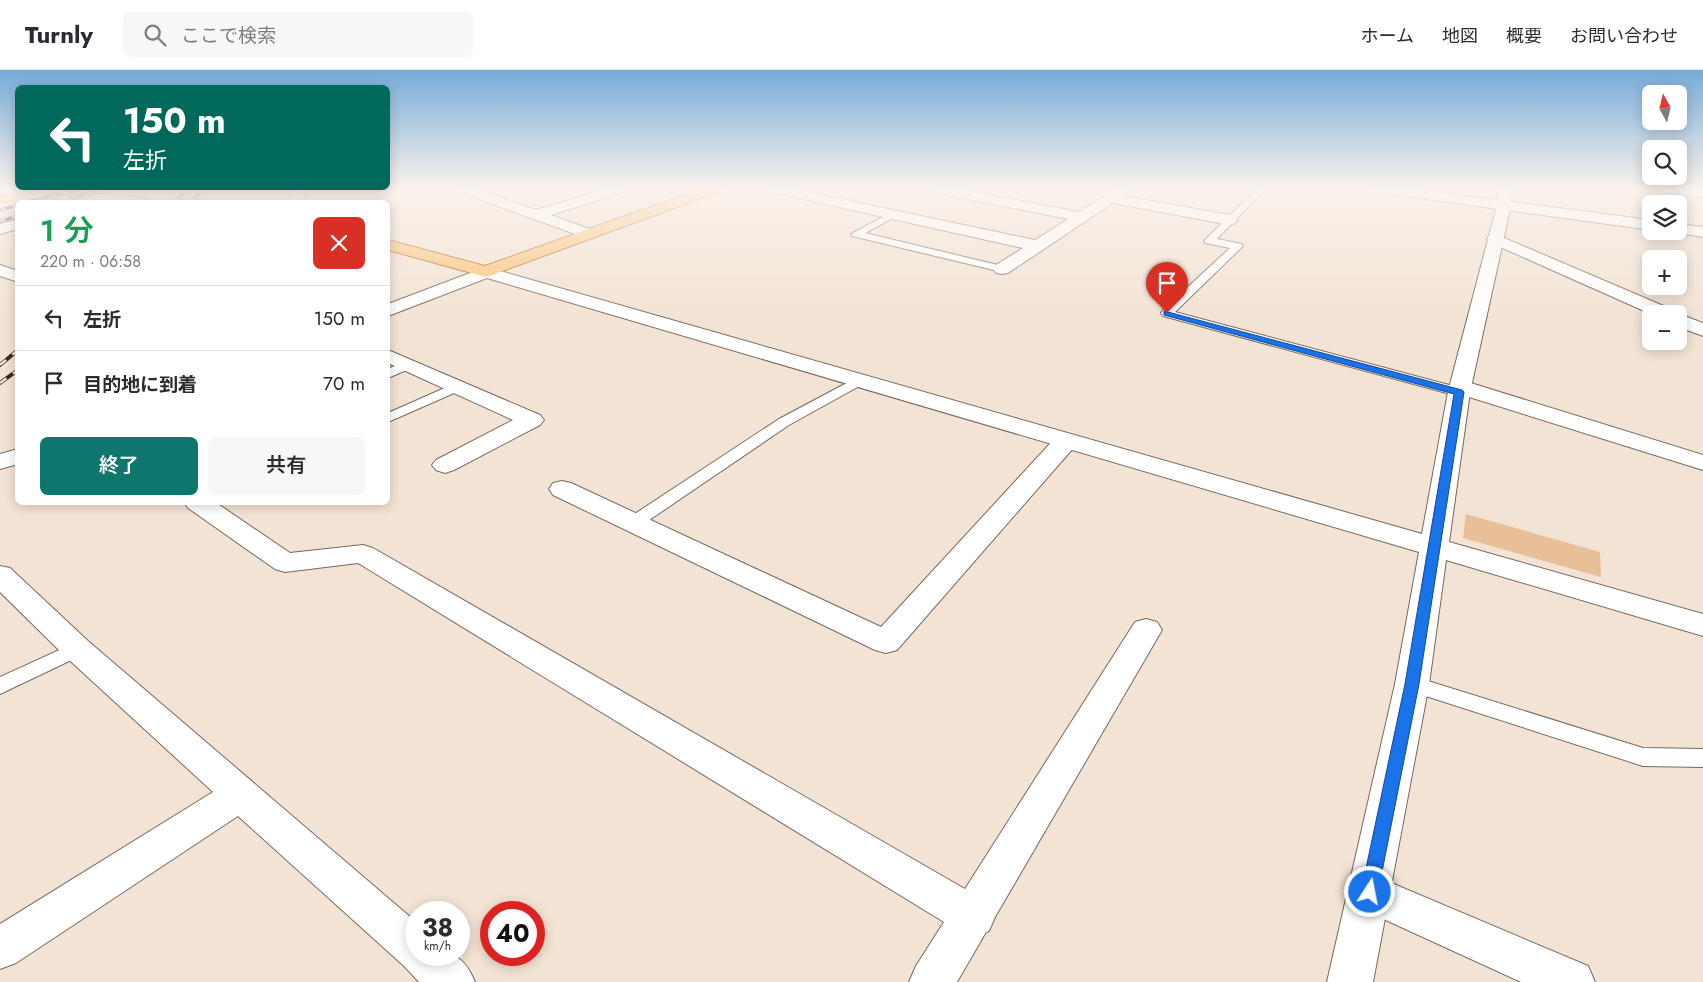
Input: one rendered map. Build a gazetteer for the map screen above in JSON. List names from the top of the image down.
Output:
{
  "north": "top",
  "page": {
    "header": "Turnly",
    "search": "ここで検索",
    "nav": [
      "ホーム",
      "地図",
      "概要",
      "お問い合わせ"
    ],
    "map_buttons": ["+", "−"],
    "turn": ["150 m", "左折"],
    "heading": ["1 分", "220 m · 06:58"],
    "list": [
      {
        "name": "左折",
        "value": "150 m"
      },
      {
        "name": "目的地に到着",
        "value": "70 m"
      }
    ],
    "buttons": ["終了", "共有"],
    "speed": "38 km/h",
    "limit": "40"
  }
}
